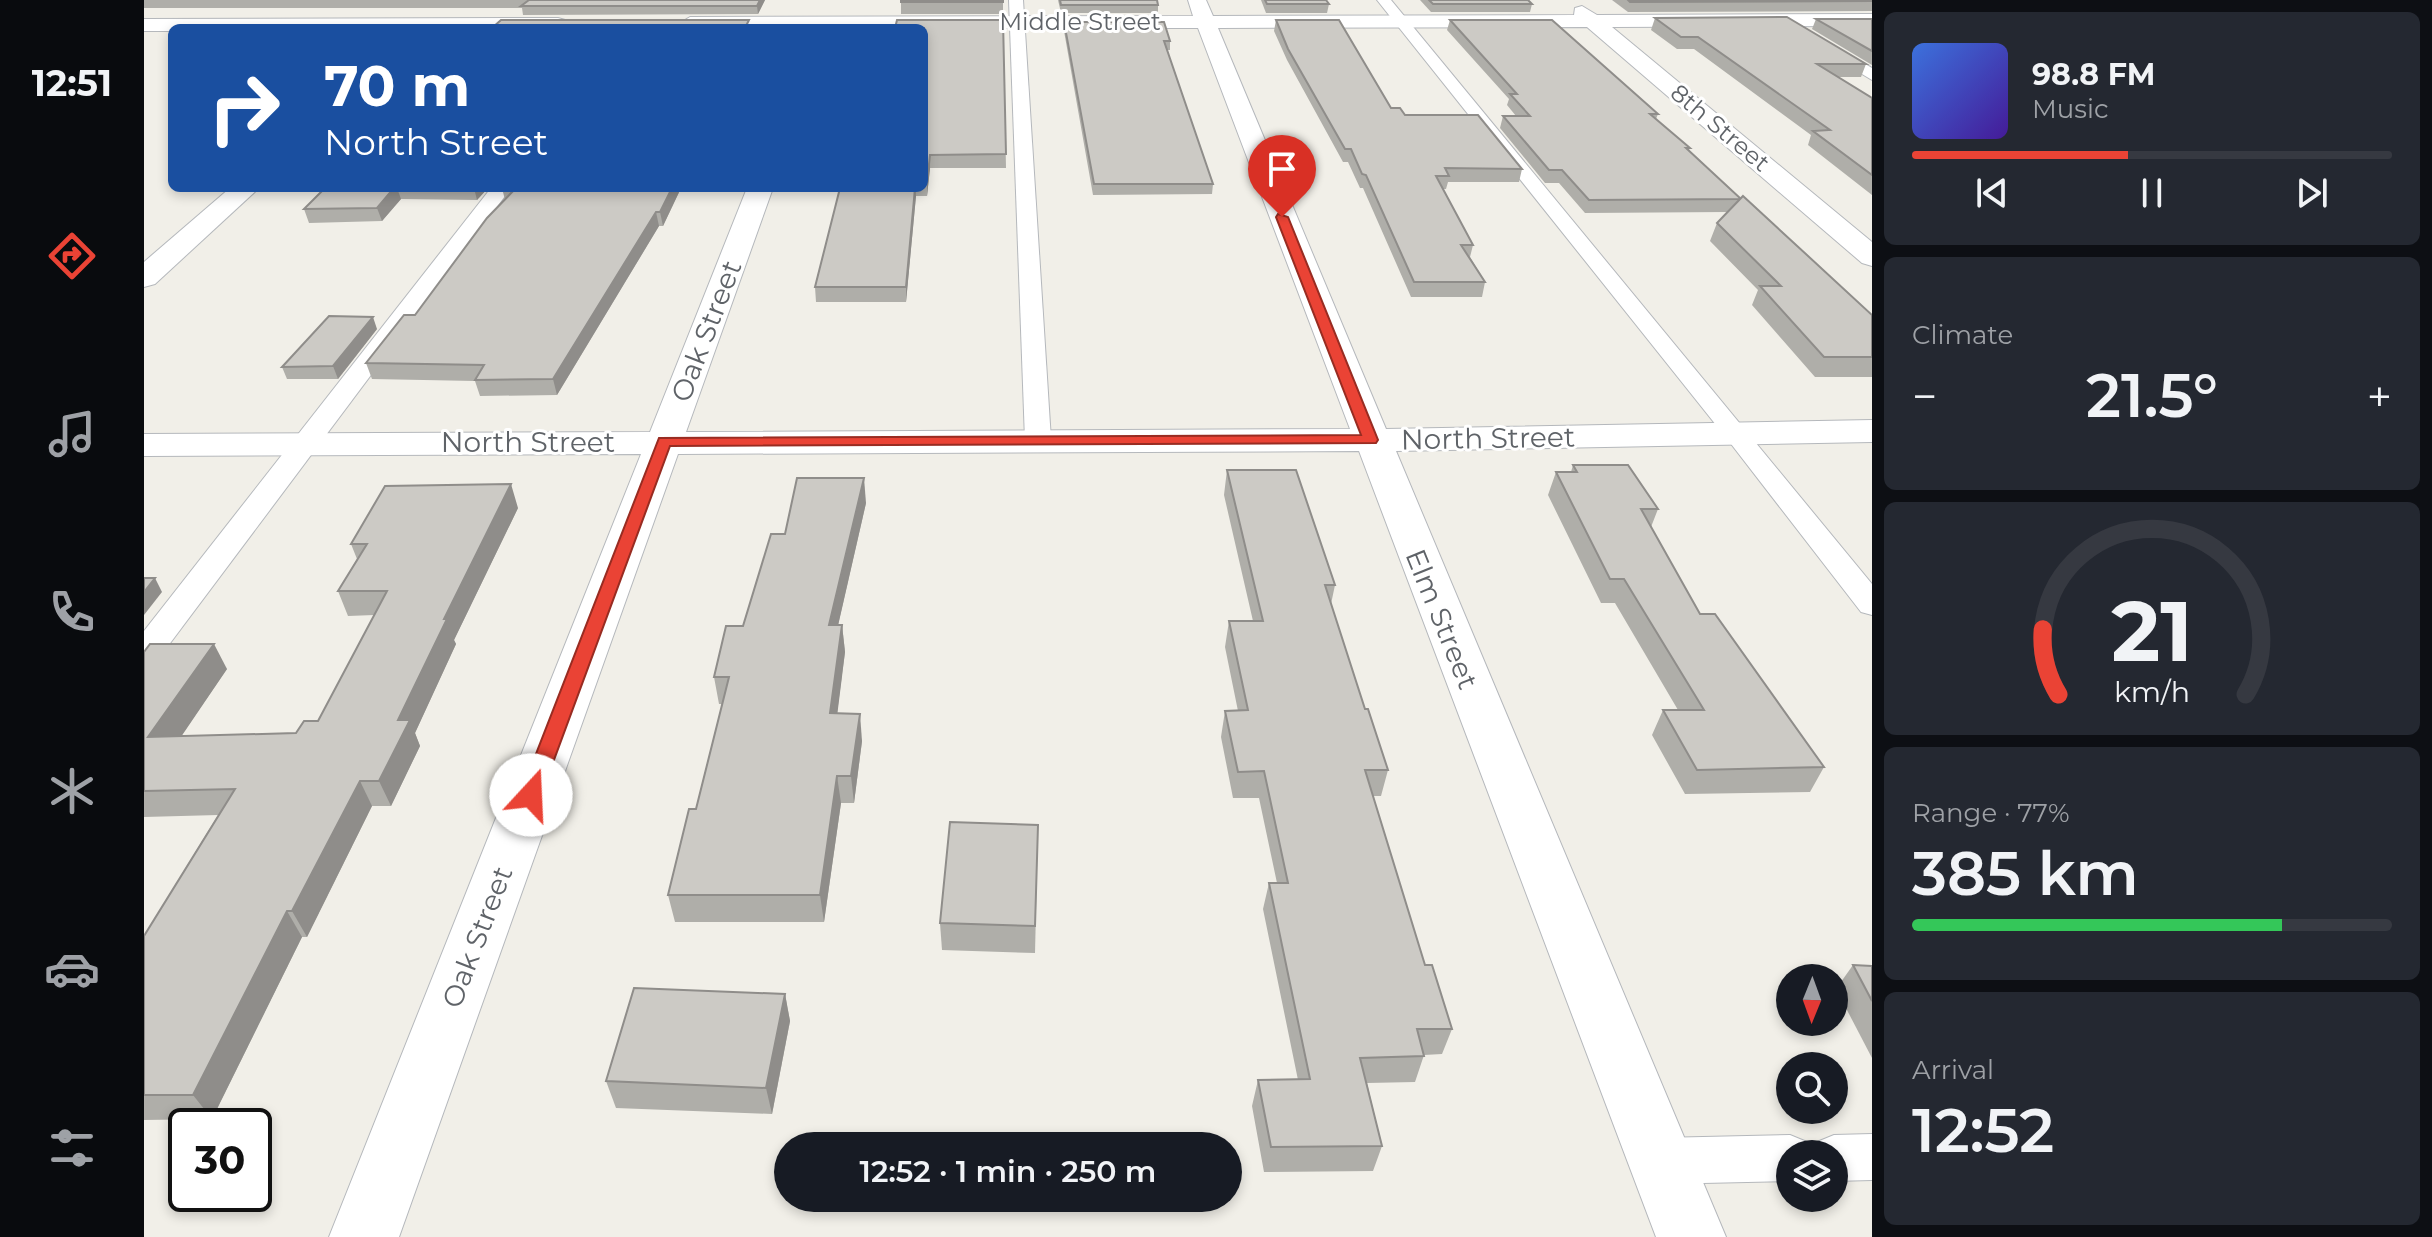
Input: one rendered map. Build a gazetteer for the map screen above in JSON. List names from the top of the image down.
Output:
{
  "streets": {
    "street": [
      "Middle Street",
      "8th Street",
      "Oak Street",
      "North Street",
      "Elm Street"
    ]
  },
  "crossings": [
    ["Middle Street", "8th Street"],
    ["Middle Street", "Elm Street"],
    ["Oak Street", "North Street"],
    ["North Street", "Elm Street"]
  ],
  "north": "bottom",
  "page": {
    "tabs": "12:51",
    "turn": ["70 m", "North Street"],
    "song": ["98.8 FM", "Music"],
    "tile": [
      "Climate",
      ["Range · 77%", "385 km"],
      ["Arrival", "12:52"]
    ],
    "heat": ["−", "21.5°", "+"],
    "limit": "30",
    "trip": "12:52 · 1 min · 250 m",
    "gauge": ["21", "km/h"]
  }
}
